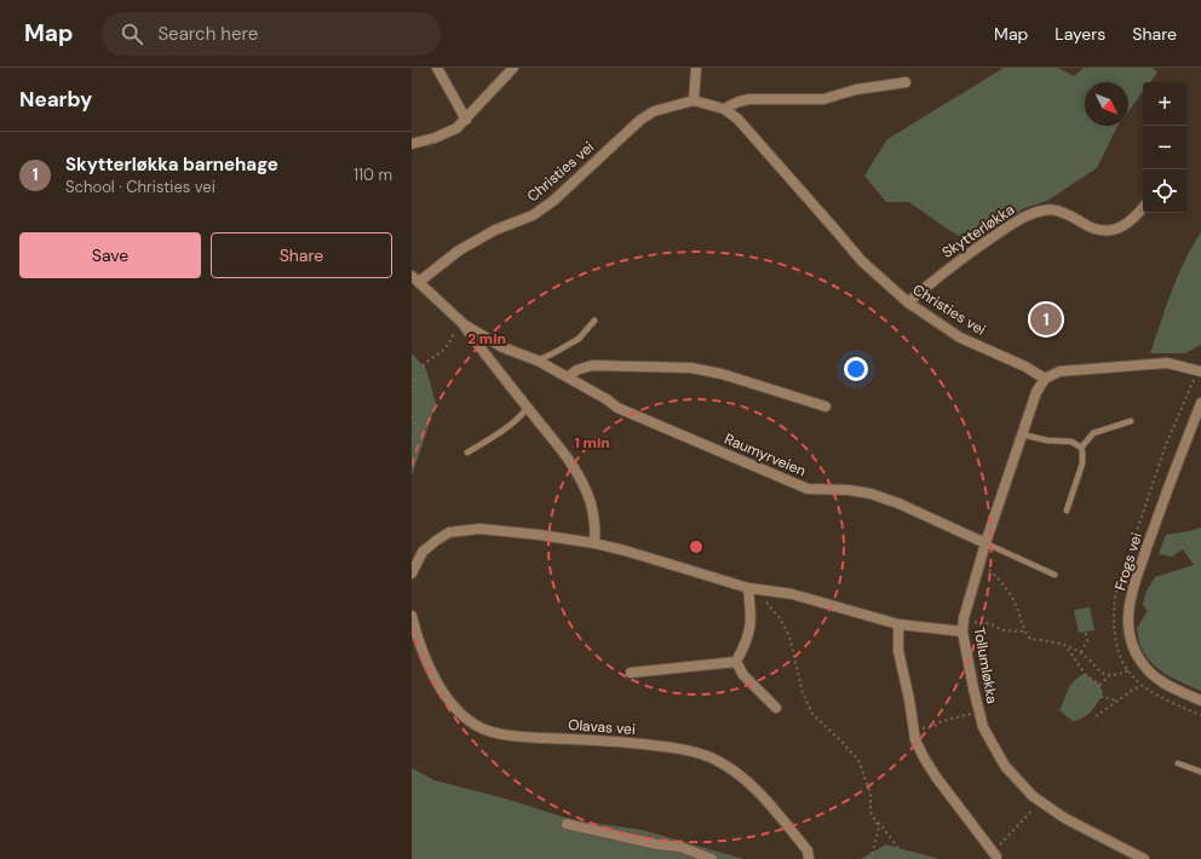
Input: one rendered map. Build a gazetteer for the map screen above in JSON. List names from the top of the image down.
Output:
{
  "streets": {
    "street": [
      "Christies vei",
      "Skytterløkka",
      "Raumyrveien",
      "Frogs vei",
      "Tollumløkka",
      "Olavas vei"
    ]
  },
  "crossings": [
    ["Christies vei", "Skytterløkka"],
    ["Christies vei", "Raumyrveien"],
    ["Christies vei", "Tollumløkka"],
    ["Raumyrveien", "Tollumløkka"]
  ],
  "north": "bottom right",
  "page": {
    "header": "Map",
    "search": "Search here",
    "nav": ["Map", "Layers", "Share"],
    "heading": "Nearby",
    "map_buttons": ["+", "−"],
    "list": [
      {
        "mark": "1",
        "name": "Skytterløkka barnehage",
        "note": "School · Christies vei",
        "value": "110 m"
      }
    ],
    "buttons": ["Save", "Share"],
    "pins": "1"
  },
  "rings": ["2 min", "1 min"]
}
